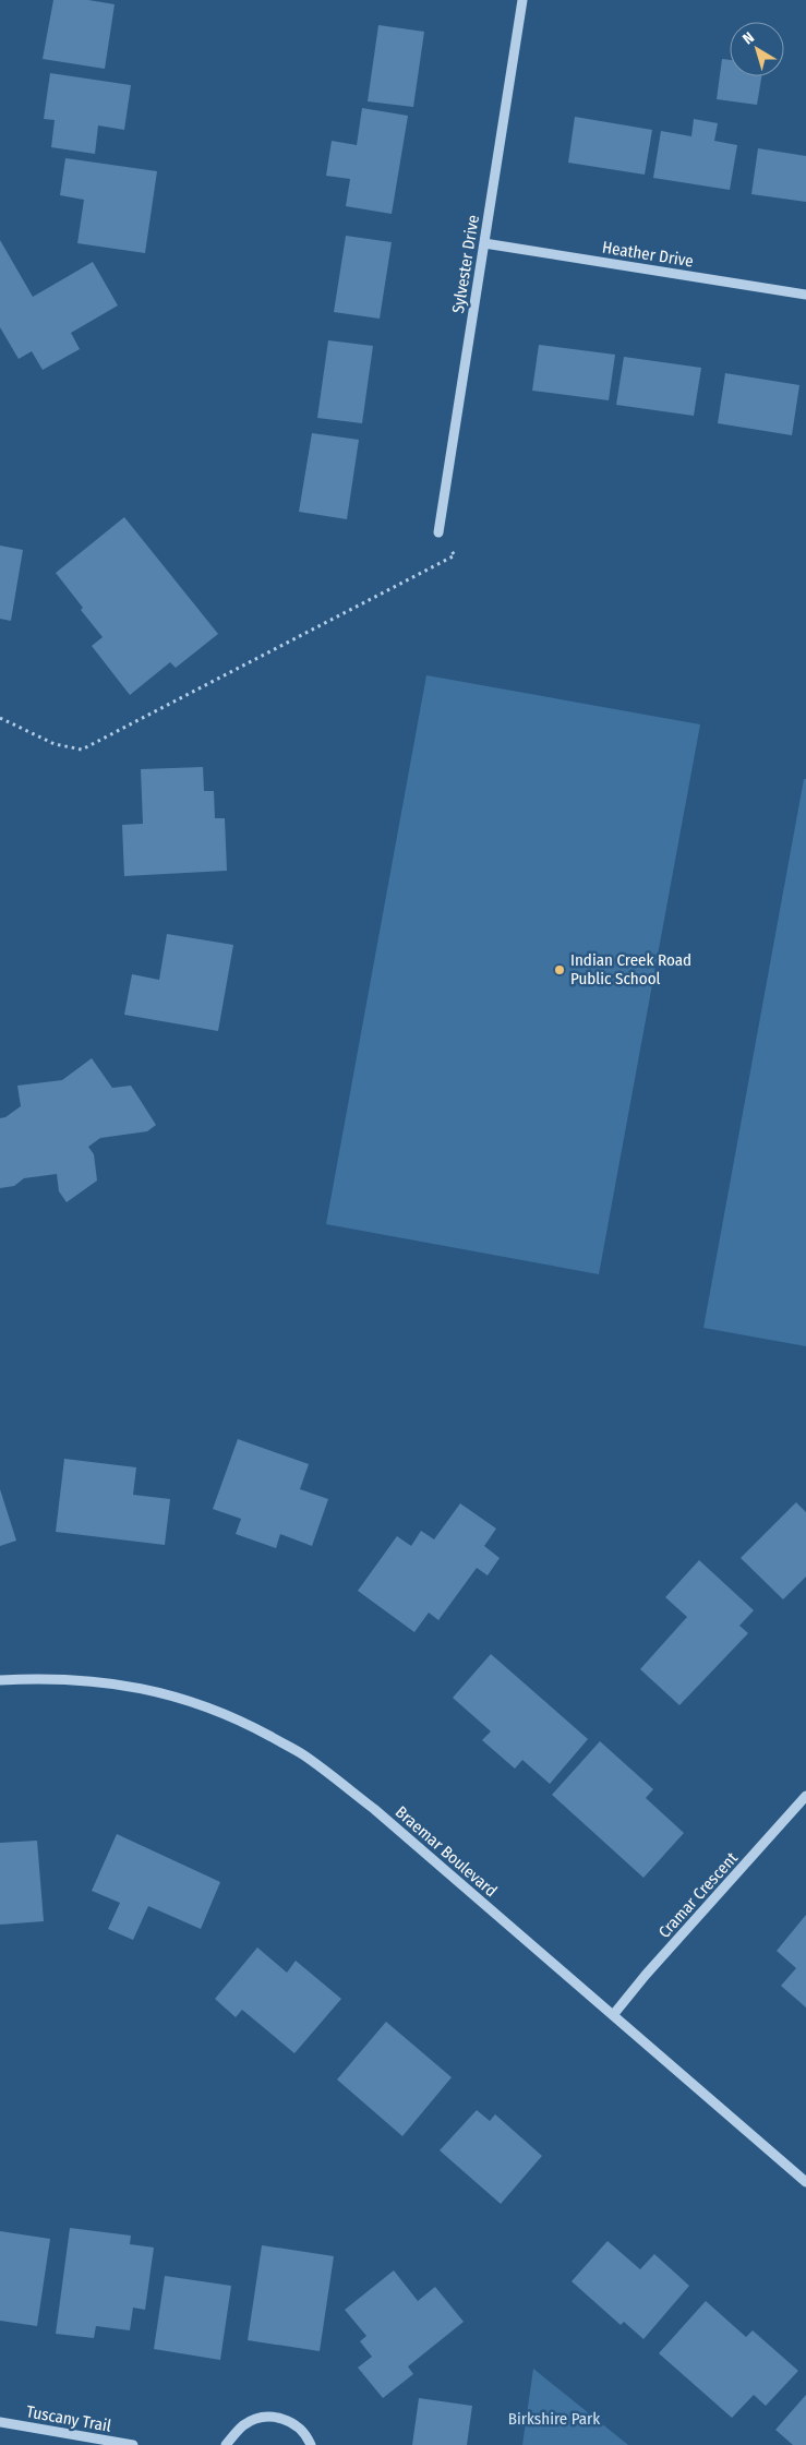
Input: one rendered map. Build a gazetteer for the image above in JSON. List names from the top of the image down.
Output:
{
  "streets": {
    "street": [
      "Heather Drive",
      "Sylvester Drive",
      "Braemar Boulevard",
      "Cramar Crescent",
      "Tuscany Trail"
    ]
  },
  "crossings": [
    ["Heather Drive", "Sylvester Drive"],
    ["Braemar Boulevard", "Cramar Crescent"]
  ],
  "parks": ["Birkshire Park"],
  "places": ["Indian Creek Road Public School"],
  "north": "top left"
}
